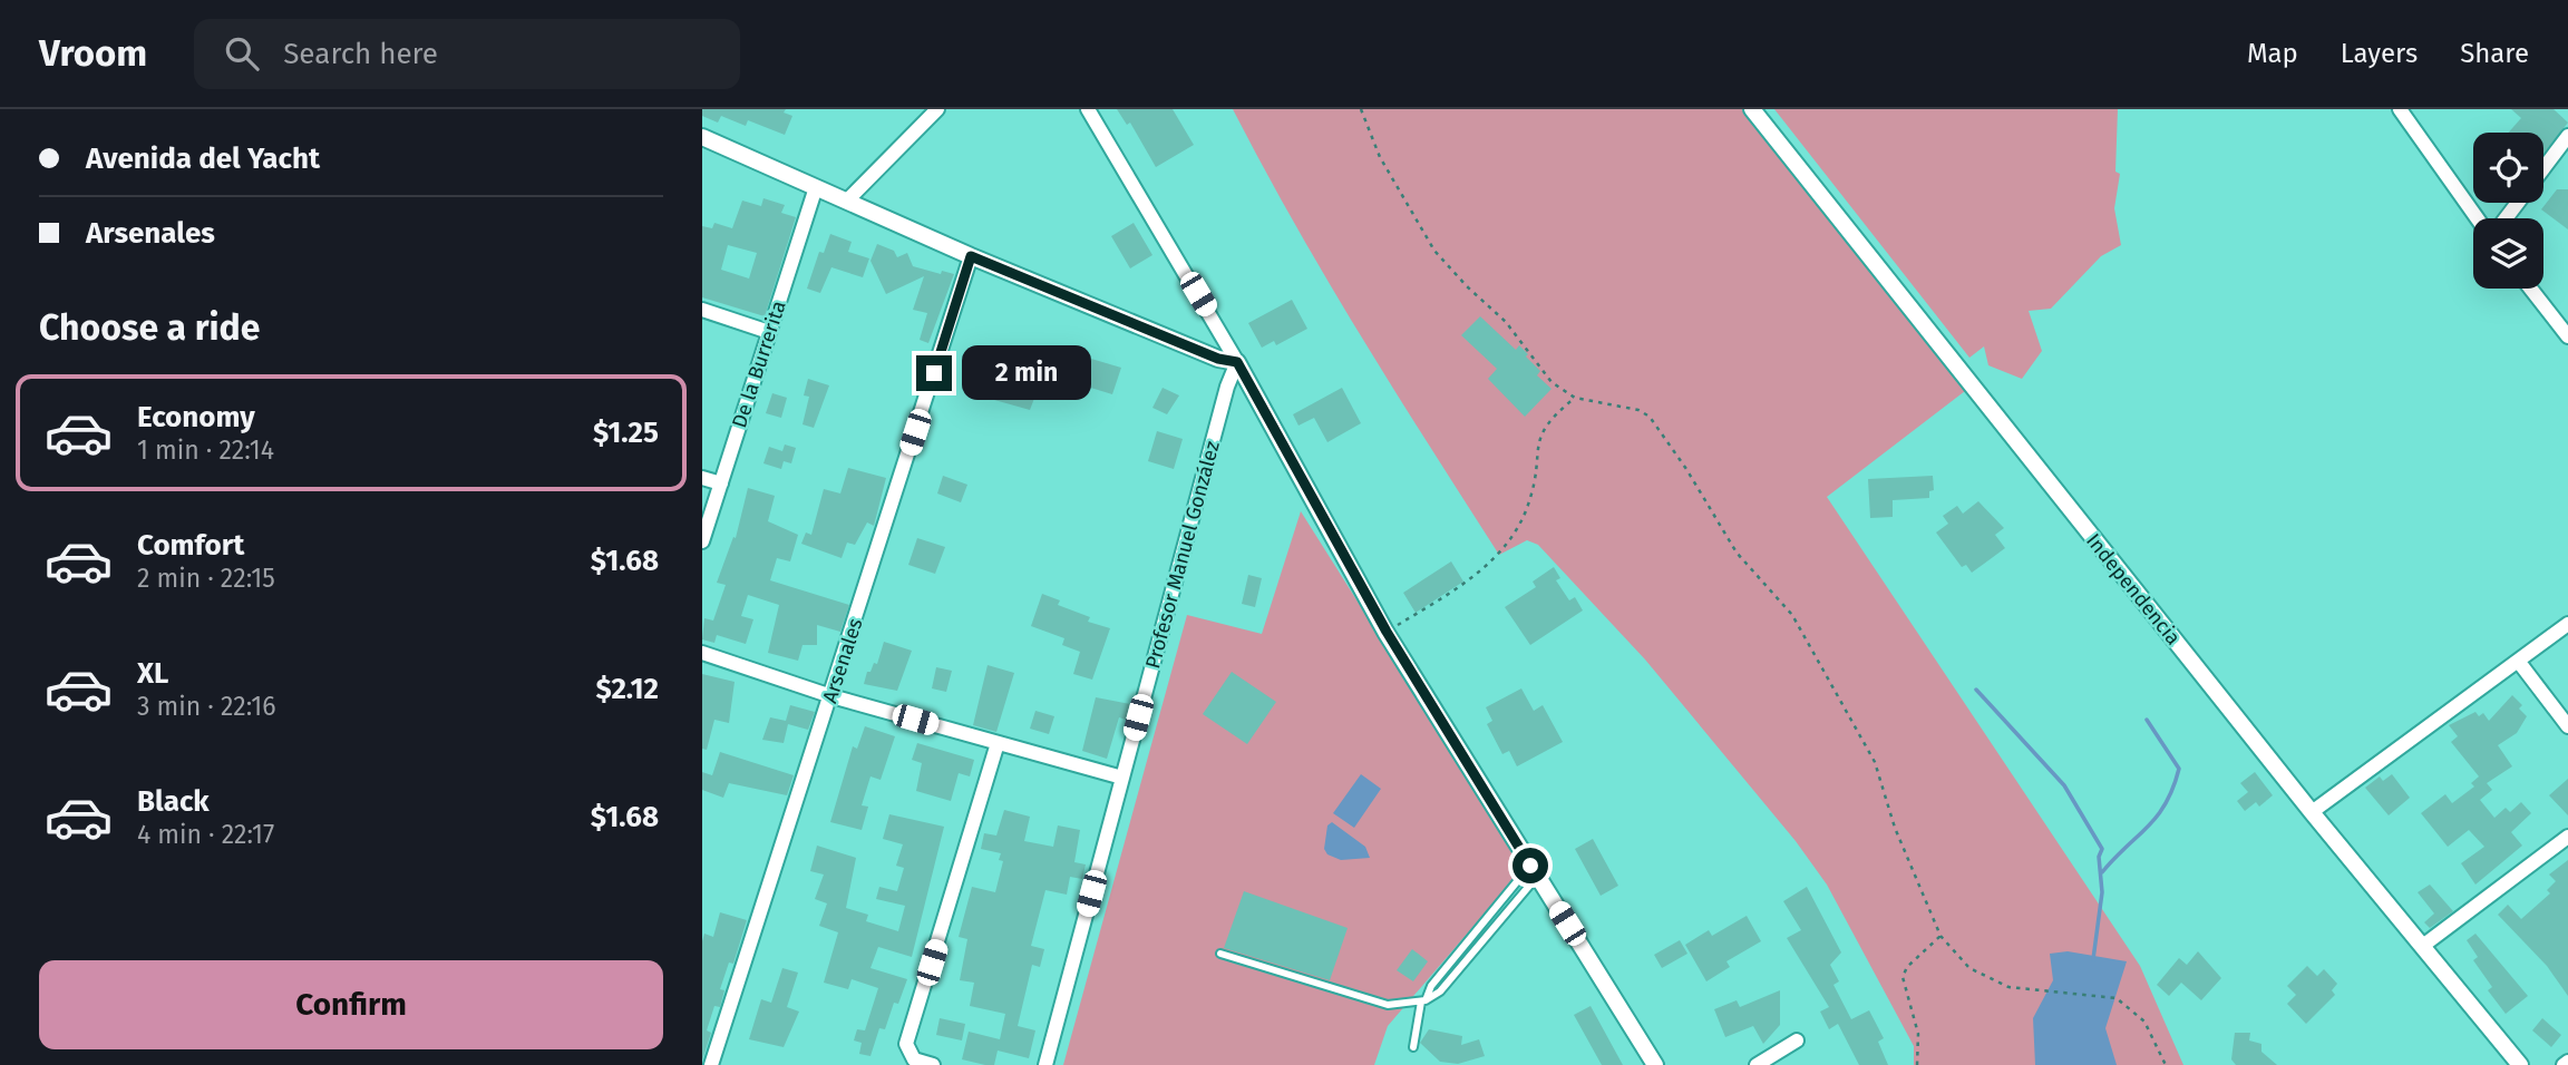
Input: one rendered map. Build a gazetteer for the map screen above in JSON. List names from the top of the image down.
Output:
{
  "streets": {
    "street": [
      "De la Burrerita",
      "Profesor Manuel González",
      "Independencia",
      "Arsenales"
    ]
  },
  "page": {
    "header": "Vroom",
    "search": "Search here",
    "nav": ["Map", "Layers", "Share"],
    "banner": ["Avenida del Yacht", "Arsenales"],
    "heading": "Choose a ride",
    "bubble": "2 min",
    "list": [
      {
        "name": "Economy",
        "note": "1 min · 22:14",
        "value": "$1.25"
      },
      {
        "name": "Comfort",
        "note": "2 min · 22:15",
        "value": "$1.68"
      },
      {
        "name": "XL",
        "note": "3 min · 22:16",
        "value": "$2.12"
      },
      {
        "name": "Black",
        "note": "4 min · 22:17",
        "value": "$1.68"
      }
    ],
    "buttons": "Confirm"
  }
}
